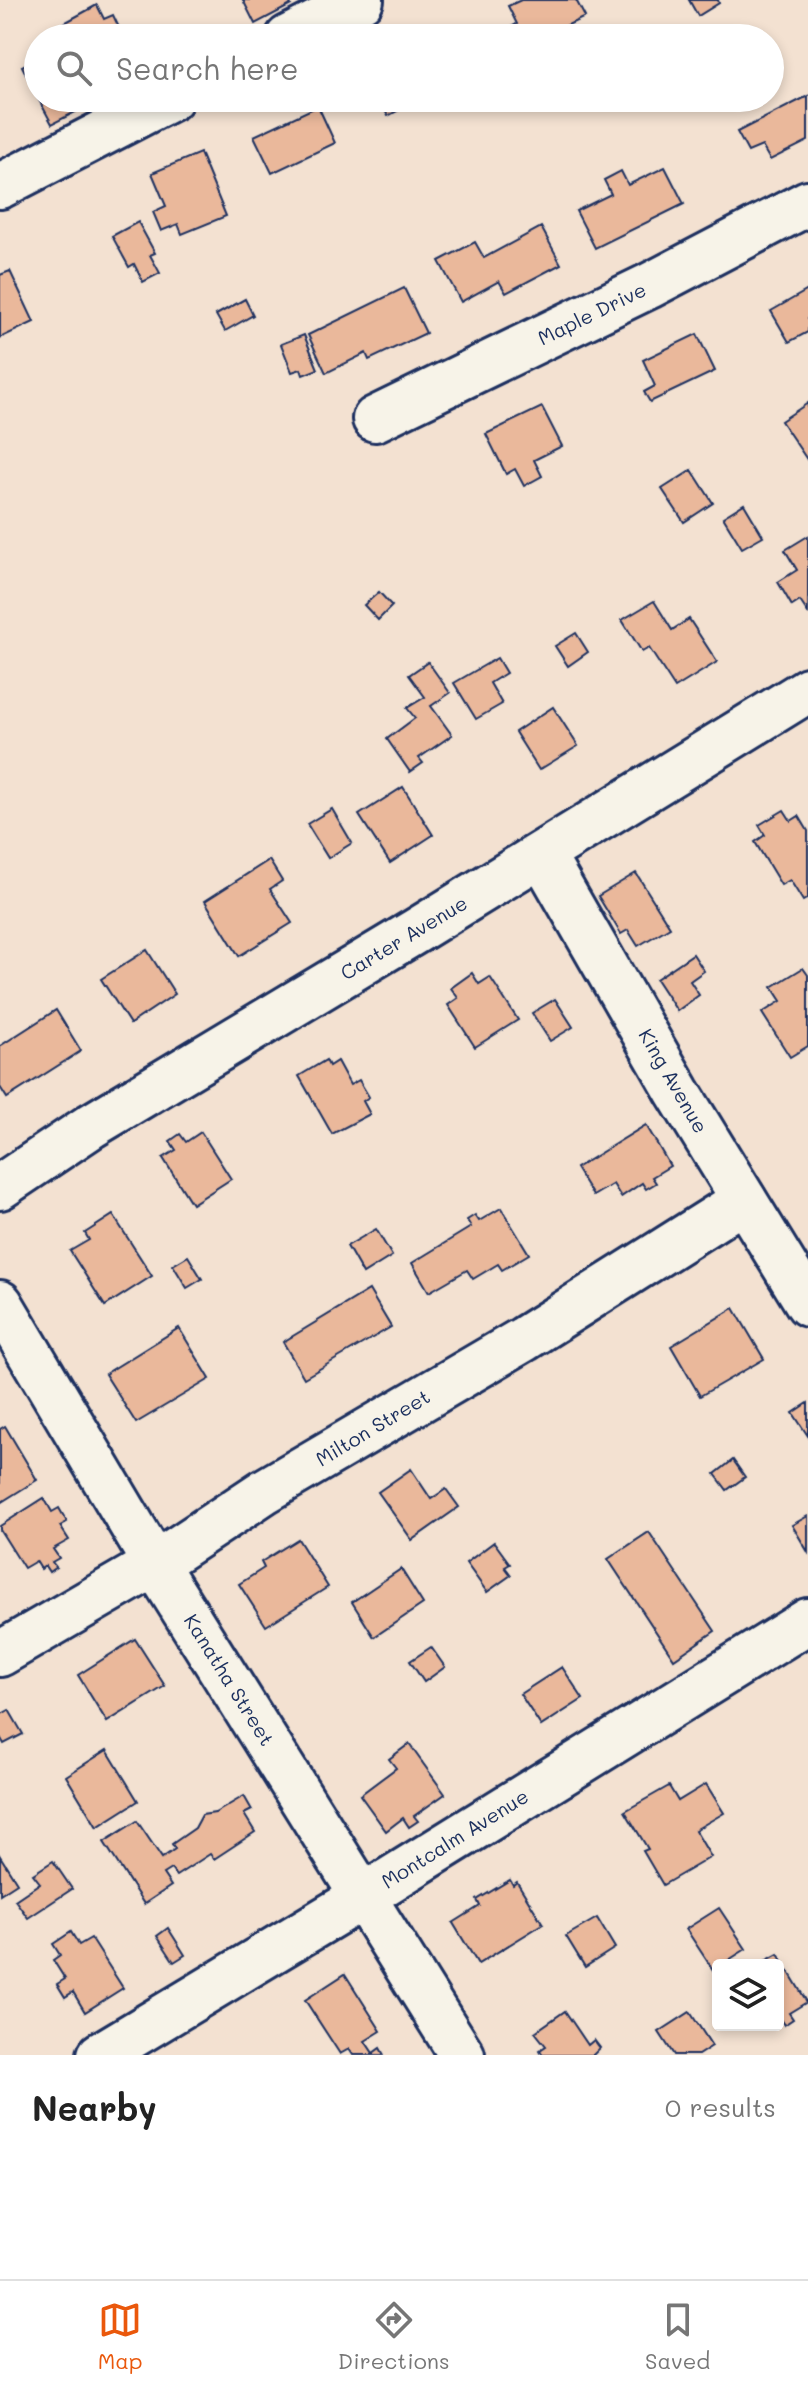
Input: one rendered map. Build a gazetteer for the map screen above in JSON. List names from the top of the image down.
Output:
{
  "streets": {
    "street": [
      "Maple Drive",
      "Carter Avenue",
      "King Avenue",
      "Milton Street",
      "Kanatha Street",
      "Montcalm Avenue"
    ]
  },
  "crossings": [
    ["Carter Avenue", "King Avenue"],
    ["King Avenue", "Milton Street"],
    ["Milton Street", "Kanatha Street"],
    ["Kanatha Street", "Montcalm Avenue"]
  ],
  "page": {
    "search": "Search here",
    "heading": ["Nearby", "0 results"],
    "nav": ["Map", "Directions", "Saved"]
  }
}
